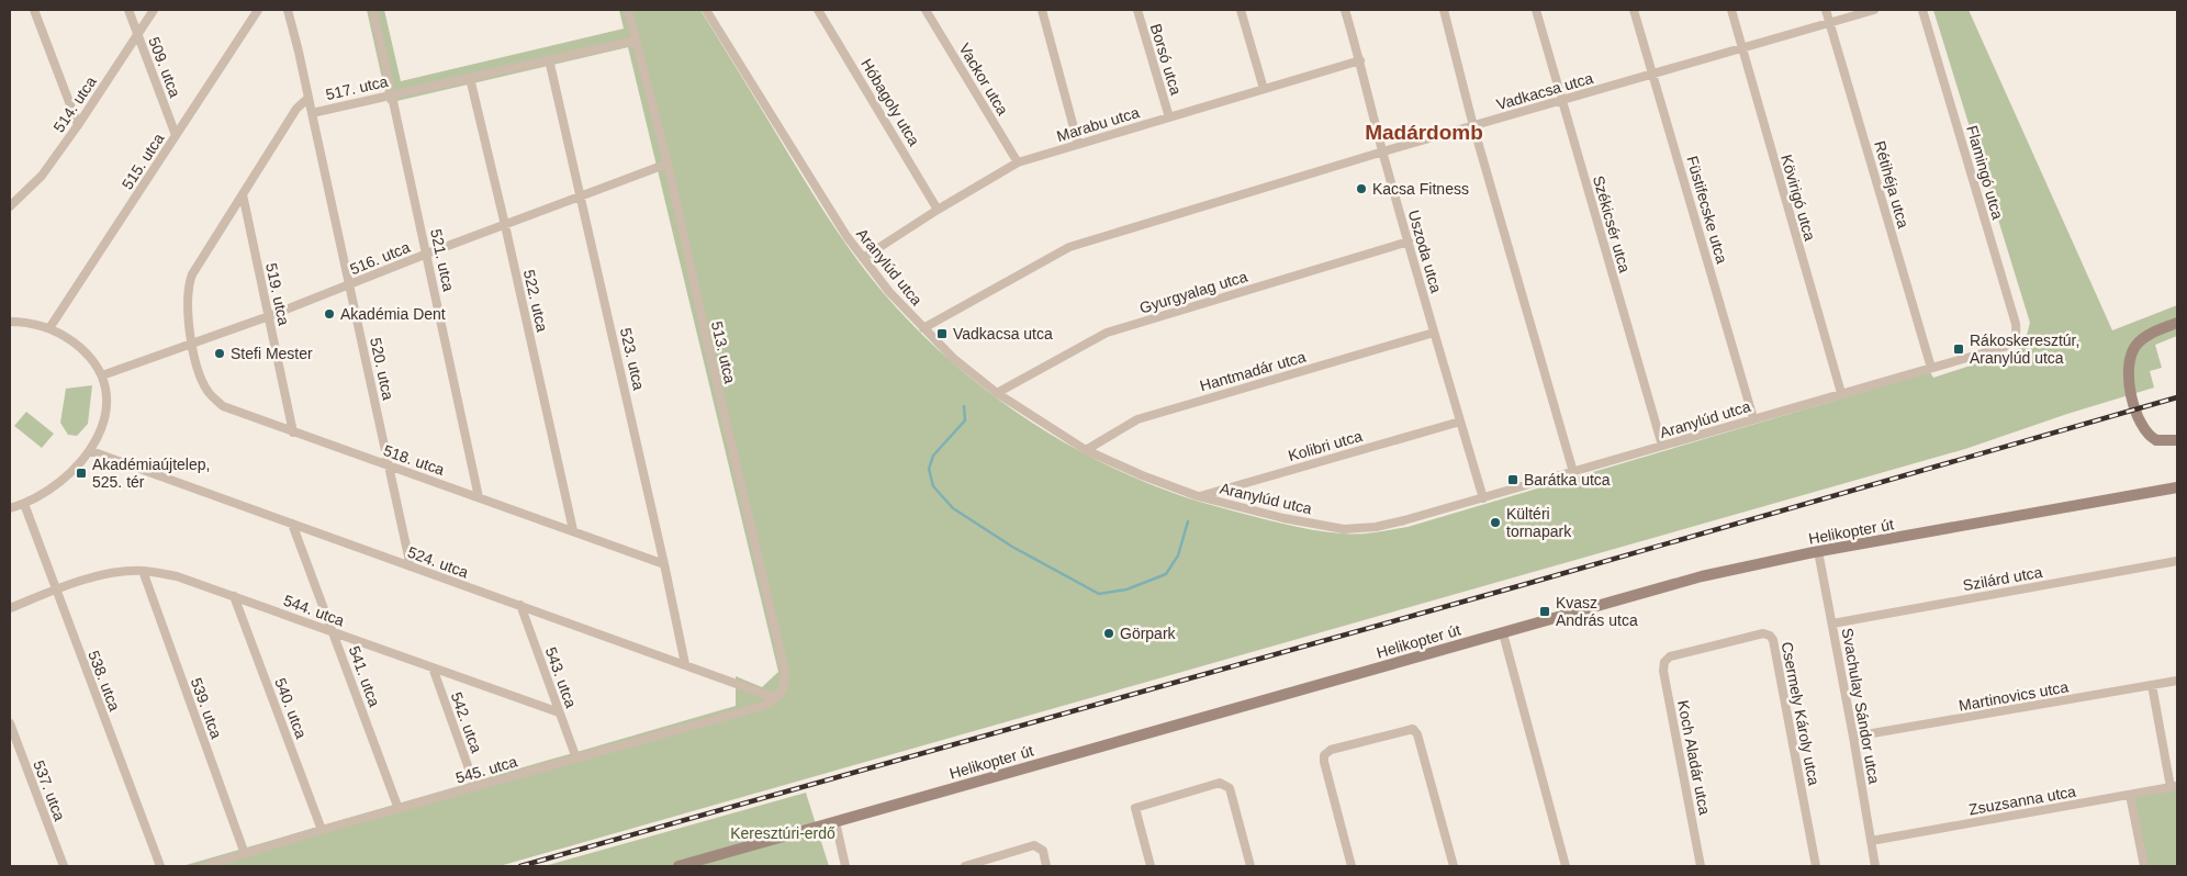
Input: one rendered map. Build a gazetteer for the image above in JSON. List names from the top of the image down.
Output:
{
  "streets": {
    "street": [
      "Borsó utca",
      "509. utca",
      "Vackor utca",
      "517. utca",
      "Vadkacsa utca",
      "Hóbagoly utca",
      "514. utca",
      "Marabu utca",
      "515. utca",
      "Flamingó utca",
      "Rétihéja utca",
      "Kövirigó utca",
      "Füstifecske utca",
      "Székicsér utca",
      "Uszoda utca",
      "516. utca",
      "521. utca",
      "Aranylúd utca",
      "Gyurgyalag utca",
      "519. utca",
      "522. utca",
      "513. utca",
      "523. utca",
      "520. utca",
      "Hantmadár utca",
      "Kolibri utca",
      "518. utca",
      "Helikopter út",
      "524. utca",
      "Szilárd utca",
      "544. utca",
      "541. utca",
      "543. utca",
      "538. utca",
      "Martinovics utca",
      "Svachulay Sándor utca",
      "539. utca",
      "540. utca",
      "Csermely Károly utca",
      "542. utca",
      "Koch Aladár utca",
      "545. utca",
      "537. utca",
      "Zsuzsanna utca"
    ]
  },
  "crossings": [
    ["Borsó utca", "Marabu utca"],
    ["509. utca", "514. utca"],
    ["509. utca", "515. utca"],
    ["Vackor utca", "Marabu utca"],
    ["517. utca", "516. utca"],
    ["517. utca", "521. utca"],
    ["517. utca", "519. utca"],
    ["517. utca", "522. utca"],
    ["517. utca", "513. utca"],
    ["517. utca", "523. utca"],
    ["517. utca", "520. utca"],
    ["517. utca", "518. utca"],
    ["Vadkacsa utca", "Rétihéja utca"],
    ["Vadkacsa utca", "Kövirigó utca"],
    ["Vadkacsa utca", "Füstifecske utca"],
    ["Vadkacsa utca", "Székicsér utca"],
    ["Vadkacsa utca", "Uszoda utca"],
    ["Vadkacsa utca", "Aranylúd utca"],
    ["Hóbagoly utca", "Marabu utca"],
    ["Marabu utca", "Uszoda utca"],
    ["Marabu utca", "Aranylúd utca"],
    ["Flamingó utca", "Aranylúd utca"],
    ["Rétihéja utca", "Aranylúd utca"],
    ["Kövirigó utca", "Aranylúd utca"],
    ["Füstifecske utca", "Aranylúd utca"],
    ["Székicsér utca", "Aranylúd utca"],
    ["Uszoda utca", "Aranylúd utca"],
    ["Uszoda utca", "Gyurgyalag utca"],
    ["Uszoda utca", "Hantmadár utca"],
    ["Uszoda utca", "Kolibri utca"],
    ["516. utca", "521. utca"],
    ["516. utca", "519. utca"],
    ["516. utca", "522. utca"],
    ["516. utca", "513. utca"],
    ["516. utca", "523. utca"],
    ["516. utca", "520. utca"],
    ["516. utca", "518. utca"],
    ["521. utca", "518. utca"],
    ["Aranylúd utca", "Gyurgyalag utca"],
    ["Aranylúd utca", "Hantmadár utca"],
    ["Aranylúd utca", "Kolibri utca"],
    ["519. utca", "518. utca"],
    ["522. utca", "518. utca"],
    ["513. utca", "524. utca"],
    ["513. utca", "545. utca"],
    ["523. utca", "518. utca"],
    ["523. utca", "524. utca"],
    ["520. utca", "518. utca"],
    ["520. utca", "524. utca"],
    ["Helikopter út", "Svachulay Sándor utca"],
    ["524. utca", "541. utca"],
    ["524. utca", "543. utca"],
    ["524. utca", "545. utca"],
    ["Szilárd utca", "Svachulay Sándor utca"],
    ["544. utca", "541. utca"],
    ["544. utca", "543. utca"],
    ["544. utca", "538. utca"],
    ["544. utca", "539. utca"],
    ["544. utca", "540. utca"],
    ["544. utca", "542. utca"],
    ["541. utca", "545. utca"],
    ["543. utca", "545. utca"],
    ["Martinovics utca", "Svachulay Sándor utca"],
    ["Svachulay Sándor utca", "Zsuzsanna utca"],
    ["539. utca", "545. utca"],
    ["540. utca", "545. utca"],
    ["Csermely Károly utca", "Koch Aladár utca"],
    ["542. utca", "545. utca"]
  ],
  "districts": ["Madárdomb"],
  "parks": ["Keresztúri-erdő"],
  "places": {
    "other": [
      "Kacsa Fitness",
      "Akadémia Dent",
      "Stefi Mester",
      "Kültéri tornapark",
      "Görpark"
    ],
    "transit": [
      "Vadkacsa utca",
      "Rákoskeresztúr, Aranylúd utca",
      "Akadémiaújtelep, 525. tér",
      "Barátka utca",
      "Kvasz András utca"
    ]
  }
}
